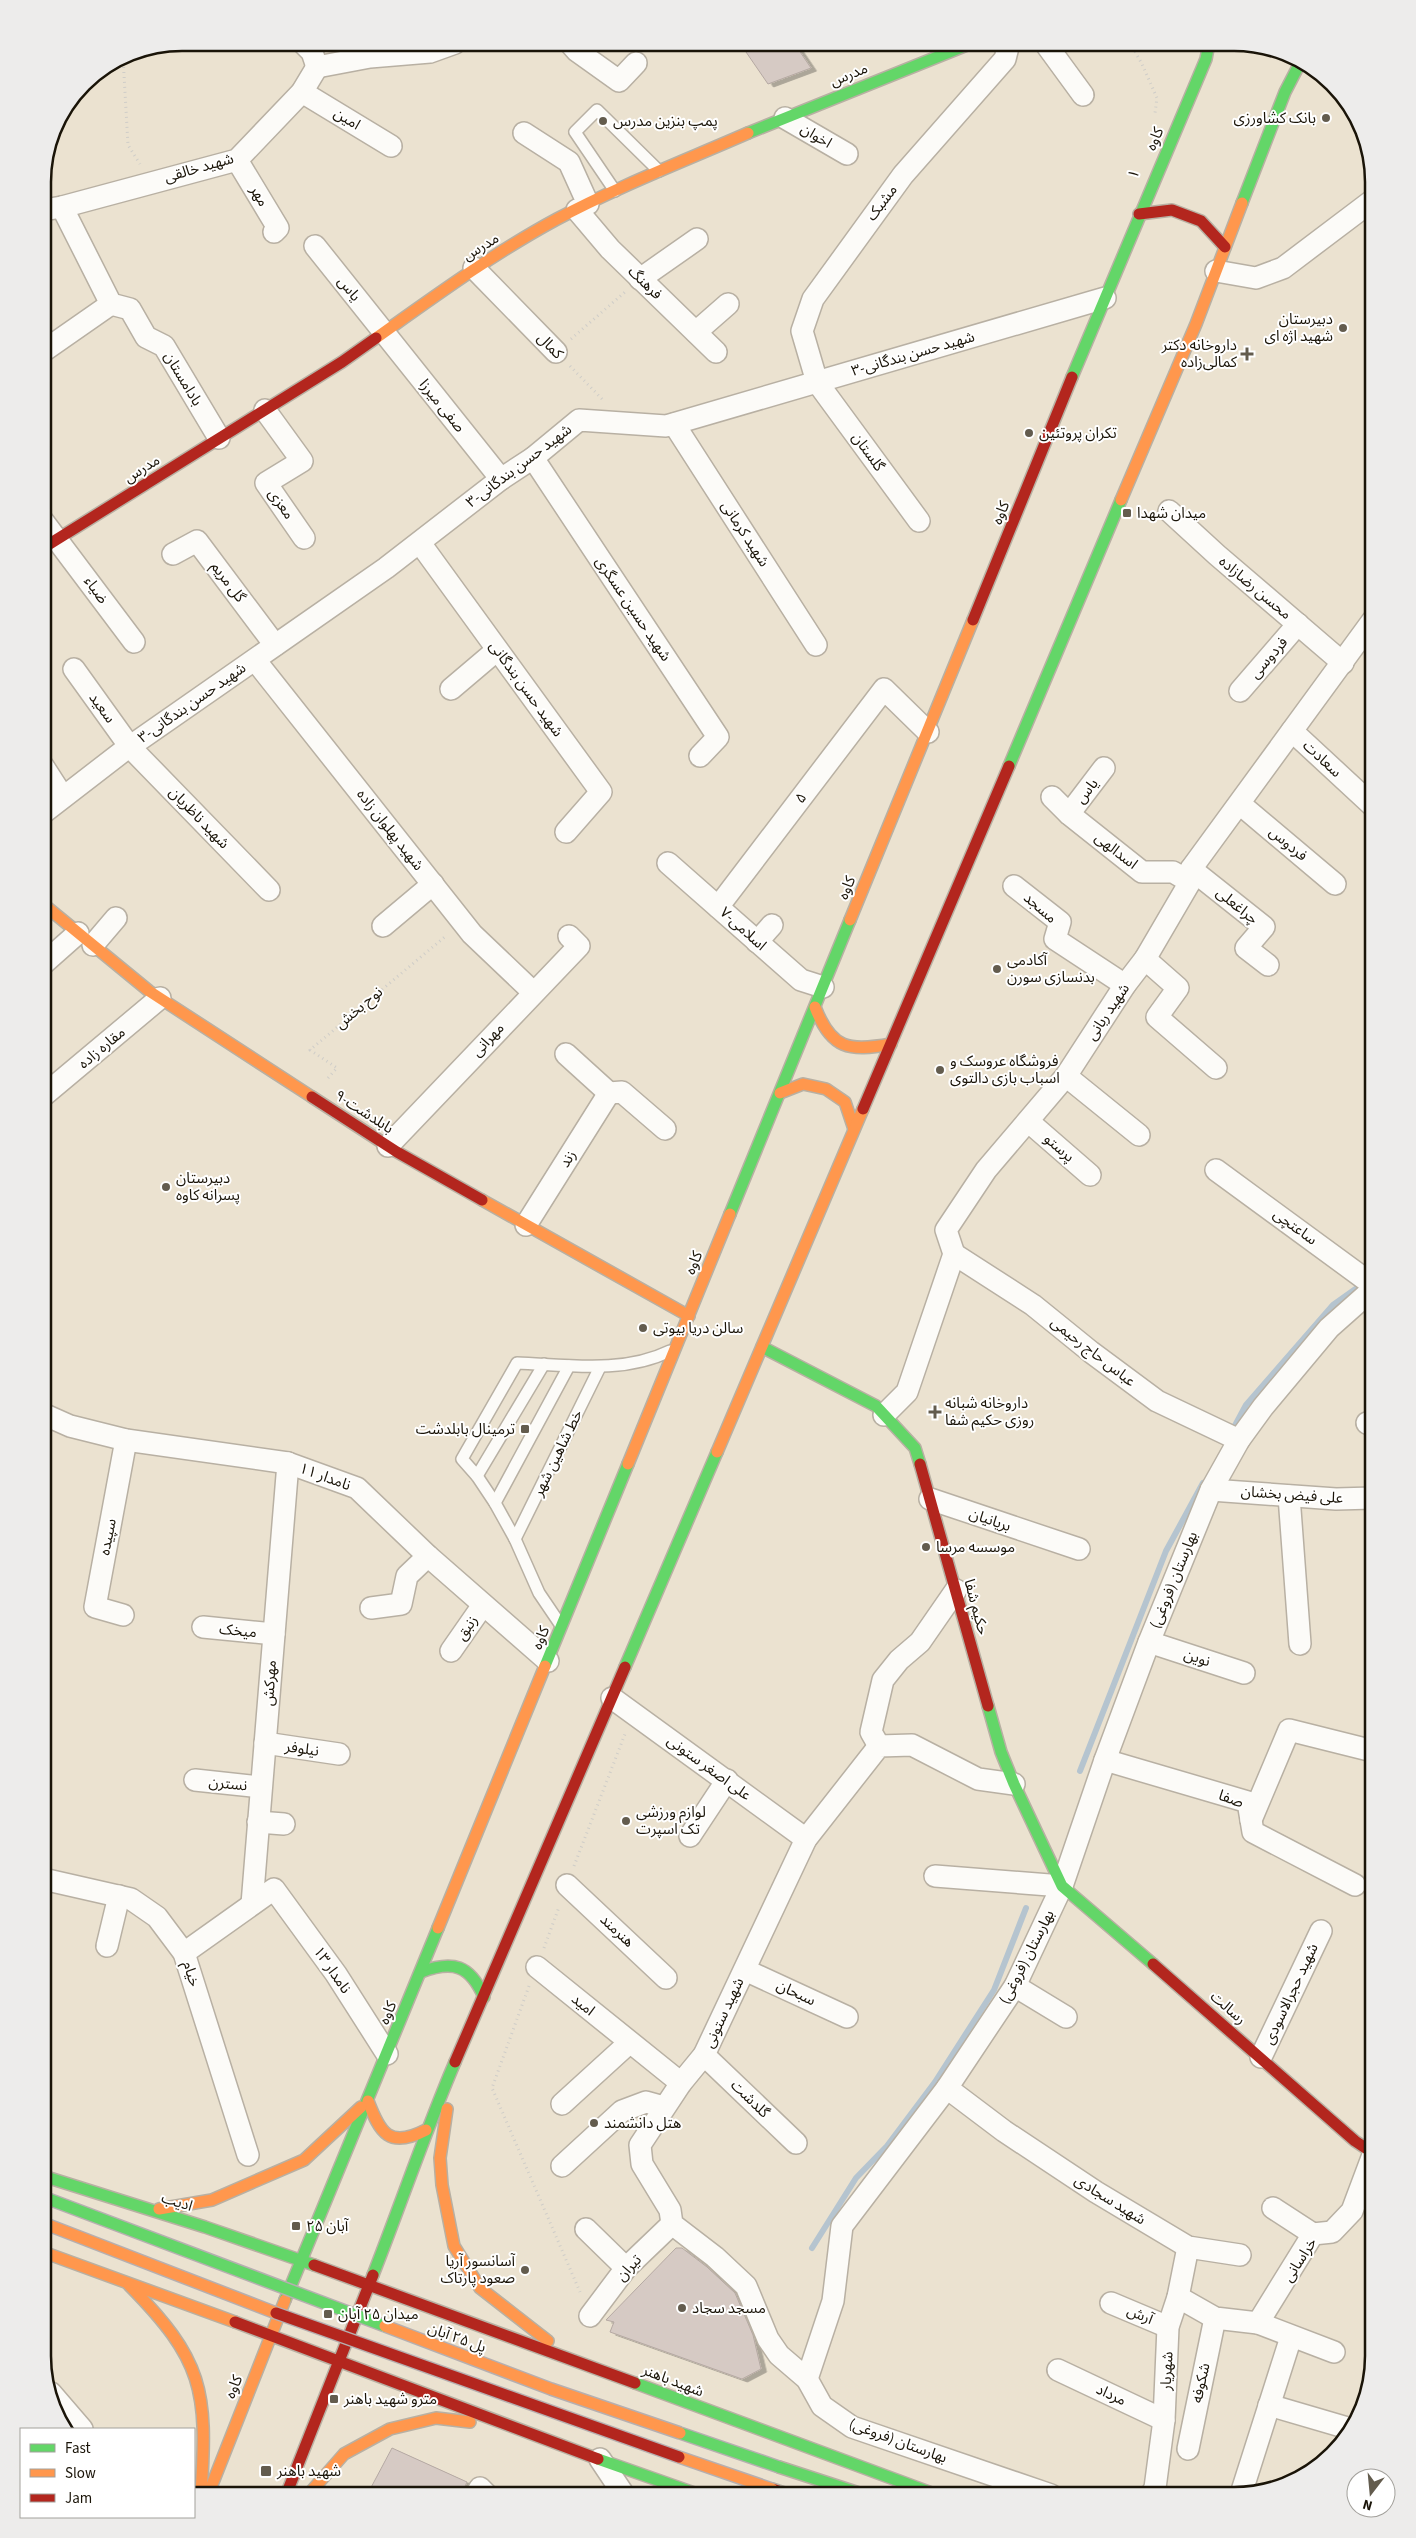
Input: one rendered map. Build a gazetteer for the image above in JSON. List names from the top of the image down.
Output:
{
  "streets": {
    "main road": [
      "مدرس",
      "کاوه",
      "۹-بابلدشت",
      "حکیم شفا",
      "رسالت",
      "ادیب",
      "پل ۲۵ آبان",
      "شهید باهنر"
    ],
    "street": [
      "امین",
      "اخوان",
      "شهید خالقی",
      "مهر",
      "مشبک",
      "فرهنگ",
      "یاس",
      "کمال",
      "۳-شهید حسن بندگانی",
      "بادامستان",
      "صفی میرزا",
      "گلستان",
      "معزی",
      "شهید کرمانی",
      "گل مریم",
      "محسن رضازاده",
      "ضیاء",
      "شهید حسین عسگری",
      "فردوسی",
      "شهید حسن بندگانی",
      "سعید",
      "سعادت",
      "۵",
      "شهید ناظریان",
      "شهید پهلوان زاده",
      "فردوس",
      "اسدالهی",
      "چراغعلی",
      "مسجد",
      "۷-اسلامی",
      "شهید ربانی",
      "مهرانی",
      "مقاره زاده",
      "پرستو",
      "زند",
      "ساعتچی",
      "عباس حاج رحیمی",
      "۱۱ نامدار",
      "علی فیض بخشان",
      "بریانیان",
      "سپیده",
      "بهارستان (فروغی)",
      "زنبق",
      "میخک",
      "نوین",
      "مهرکش",
      "نیلوفر",
      "علی اصغر ستونی",
      "نسترن",
      "صفا",
      "هنرمند",
      "۱۳ نامدار",
      "خیام",
      "سبحان",
      "شهید حجرالاسودی",
      "امید",
      "شهید ستونی",
      "گلدشت",
      "شهید سجادی",
      "خراسانی",
      "تیران",
      "آرش",
      "شهریار",
      "شکوفه",
      "مرداد"
    ],
    "lane": ["خط شاهین شهر"],
    "path": ["نوح بخش"]
  },
  "crossings": [
    ["مدرس", "اخوان"],
    ["مدرس", "فرهنگ"],
    ["مدرس", "یاس"],
    ["مدرس", "کمال"],
    ["مدرس", "بادامستان"],
    ["مدرس", "صفی میرزا"],
    ["مدرس", "معزی"],
    ["امین", "شهید خالقی"],
    ["کاوه", "۳-شهید حسن بندگانی"],
    ["کاوه", "۵"],
    ["کاوه", "۷-اسلامی"],
    ["کاوه", "۹-بابلدشت"],
    ["کاوه", "۱۱ نامدار"],
    ["کاوه", "۱۳ نامدار"],
    ["کاوه", "ادیب"],
    ["شهید خالقی", "مهر"],
    ["مشبک", "۳-شهید حسن بندگانی"],
    ["مشبک", "گلستان"],
    ["یاس", "صفی میرزا"],
    ["یاس", "اسدالهی"],
    ["کمال", "۳-شهید حسن بندگانی"],
    ["۳-شهید حسن بندگانی", "صفی میرزا"],
    ["۳-شهید حسن بندگانی", "گلستان"],
    ["۳-شهید حسن بندگانی", "شهید کرمانی"],
    ["۳-شهید حسن بندگانی", "گل مریم"],
    ["۳-شهید حسن بندگانی", "شهید حسین عسگری"],
    ["۳-شهید حسن بندگانی", "شهید حسن بندگانی"],
    ["۳-شهید حسن بندگانی", "سعید"],
    ["۳-شهید حسن بندگانی", "شهید ناظریان"],
    ["۳-شهید حسن بندگانی", "شهید پهلوان زاده"],
    ["محسن رضازاده", "فردوسی"],
    ["محسن رضازاده", "شهید ربانی"],
    ["سعید", "شهید ناظریان"],
    ["سعادت", "شهید ربانی"],
    ["۵", "۷-اسلامی"],
    ["شهید پهلوان زاده", "نوح بخش"],
    ["شهید پهلوان زاده", "مهرانی"],
    ["فردوس", "شهید ربانی"],
    ["اسدالهی", "چراغعلی"],
    ["اسدالهی", "شهید ربانی"],
    ["چراغعلی", "شهید ربانی"],
    ["مسجد", "شهید ربانی"],
    ["نوح بخش", "۹-بابلدشت"],
    ["شهید ربانی", "پرستو"],
    ["شهید ربانی", "عباس حاج رحیمی"],
    ["مهرانی", "۹-بابلدشت"],
    ["مقاره زاده", "۹-بابلدشت"],
    ["۹-بابلدشت", "زند"],
    ["عباس حاج رحیمی", "بهارستان (فروغی)"],
    ["۱۱ نامدار", "سپیده"],
    ["۱۱ نامدار", "زنبق"],
    ["۱۱ نامدار", "مهرکش"],
    ["علی فیض بخشان", "بهارستان (فروغی)"],
    ["بریانیان", "حکیم شفا"],
    ["بهارستان (فروغی)", "حکیم شفا"],
    ["بهارستان (فروغی)", "نوین"],
    ["بهارستان (فروغی)", "صفا"],
    ["بهارستان (فروغی)", "رسالت"],
    ["بهارستان (فروغی)", "شهید سجادی"],
    ["حکیم شفا", "رسالت"],
    ["میخک", "مهرکش"],
    ["مهرکش", "نیلوفر"],
    ["مهرکش", "نسترن"],
    ["مهرکش", "۱۳ نامدار"],
    ["علی اصغر ستونی", "شهید ستونی"],
    ["سبحان", "شهید ستونی"],
    ["شهید حجرالاسودی", "رسالت"],
    ["امید", "شهید ستونی"],
    ["شهید ستونی", "گلدشت"],
    ["شهید ستونی", "تیران"],
    ["شهید سجادی", "شهریار"],
    ["ادیب", "شهید باهنر"],
    ["آرش", "شهریار"],
    ["شهریار", "مرداد"]
  ],
  "places": {
    "other": [
      "بانک کشاورزی",
      "پمپ بنزین مدرس",
      "دبیرستان شهید اژه ای",
      "تکران پروتئین",
      "آکادمی بدنسازی سورن",
      "فروشگاه عروسک و اسباب بازی دالتوی",
      "دبیرستان پسرانه کاوه",
      "سالن دریا بیوتی",
      "موسسه مرسا",
      "لوازم ورزشی تک اسپرت",
      "هتل دانشمند",
      "آسانسور آریا صعود پارتاک",
      "مسجد سجاد"
    ],
    "health": ["داروخانه دکتر کمالی‌زاده", "داروخانه شبانه‌ روزی حکیم شفا"],
    "transit": [
      "میدان شهدا",
      "ترمینال بابلدشت",
      "۲۵ آبان",
      "میدان ۲۵ آبان",
      "مترو شهید باهنر",
      "شهید باهنر"
    ]
  },
  "legend": ["Fast", "Slow", "Jam"],
  "north": "bottom"
}
